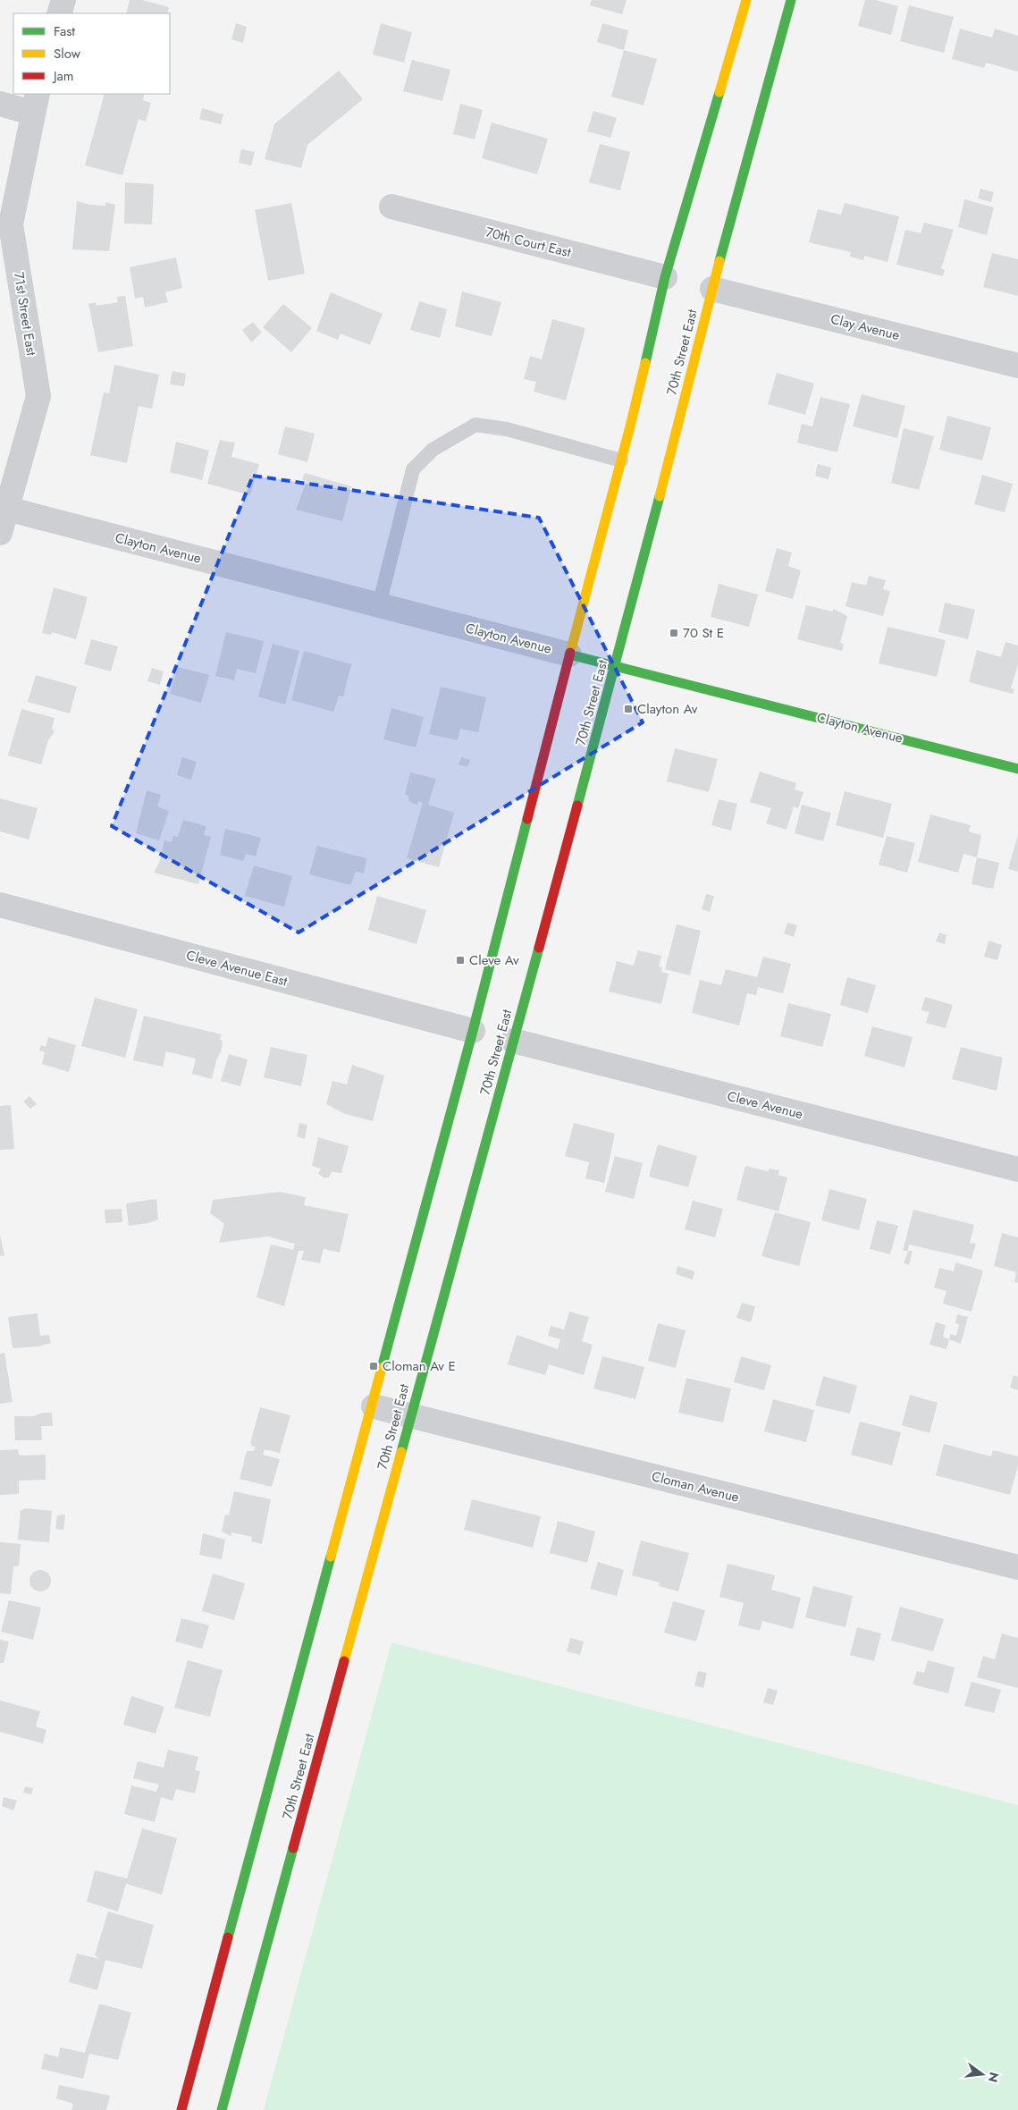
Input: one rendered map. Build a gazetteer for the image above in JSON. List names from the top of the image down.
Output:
{
  "streets": {
    "main road": ["70th Street East", "Clayton Avenue"],
    "street": [
      "70th Court East",
      "71st Street East",
      "Clay Avenue",
      "Cleve Avenue East",
      "Cleve Avenue",
      "Cloman Avenue"
    ]
  },
  "crossings": [
    ["70th Court East", "70th Street East"],
    ["71st Street East", "Clayton Avenue"],
    ["Clay Avenue", "70th Street East"],
    ["70th Street East", "Clayton Avenue"],
    ["70th Street East", "Cleve Avenue East"],
    ["70th Street East", "Cleve Avenue"],
    ["70th Street East", "Cloman Avenue"]
  ],
  "places": {
    "transit": [
      "70 St E",
      "Clayton Av",
      "Cleve Av",
      "Cloman Av E"
    ]
  },
  "legend": ["Fast", "Slow", "Jam"],
  "north": "right"
}
